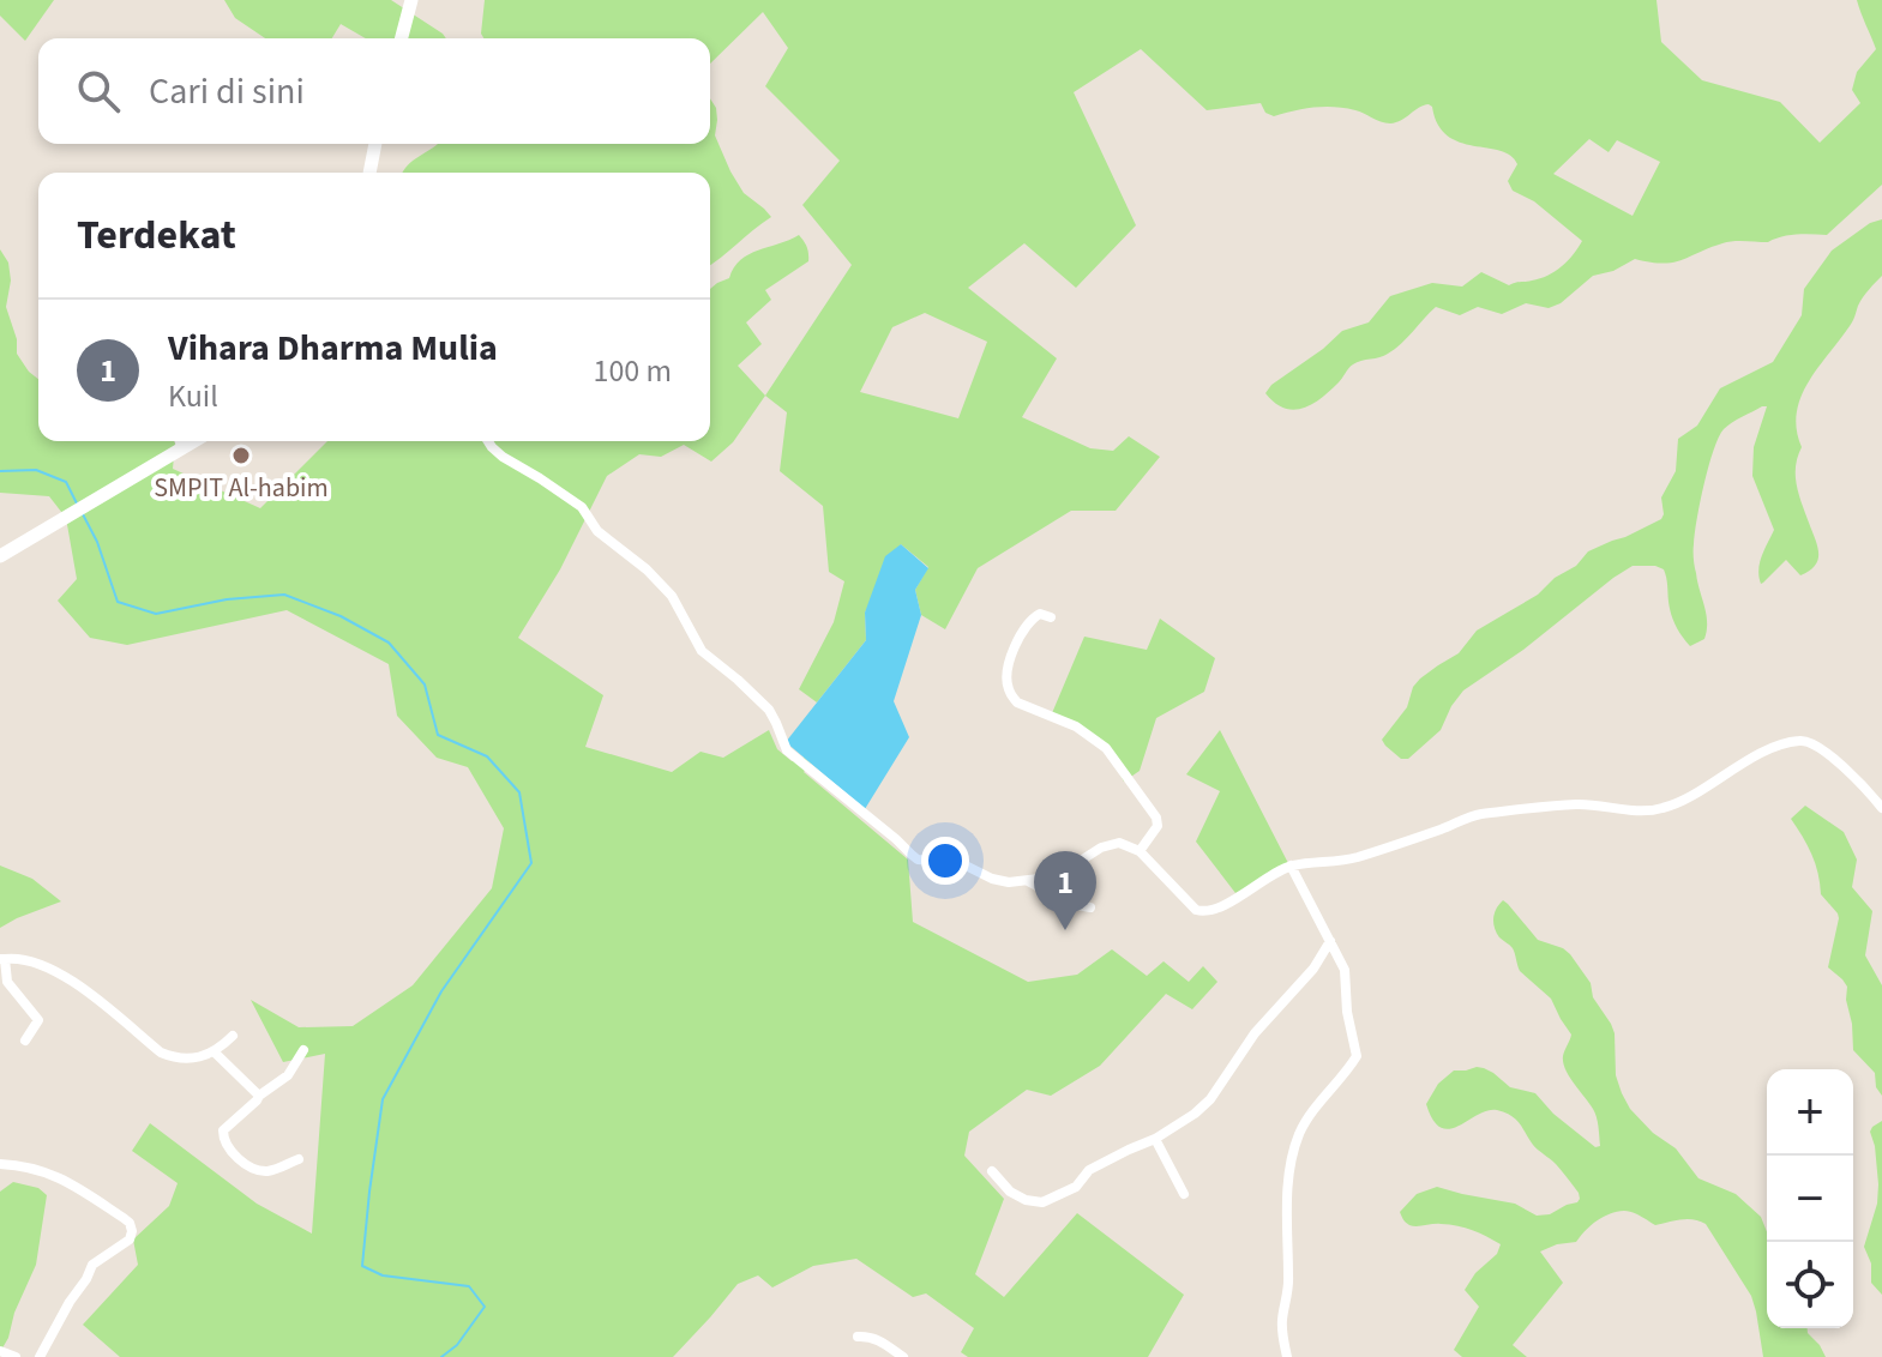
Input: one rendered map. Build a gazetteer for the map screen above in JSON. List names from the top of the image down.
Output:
{
  "places": ["SMPIT Al-habim"],
  "page": {
    "search": "Cari di sini",
    "heading": "Terdekat",
    "list": [
      {
        "mark": "1",
        "name": "Vihara Dharma Mulia",
        "note": "Kuil",
        "value": "100 m"
      }
    ],
    "pins": "1",
    "map_buttons": ["+", "−"]
  }
}
